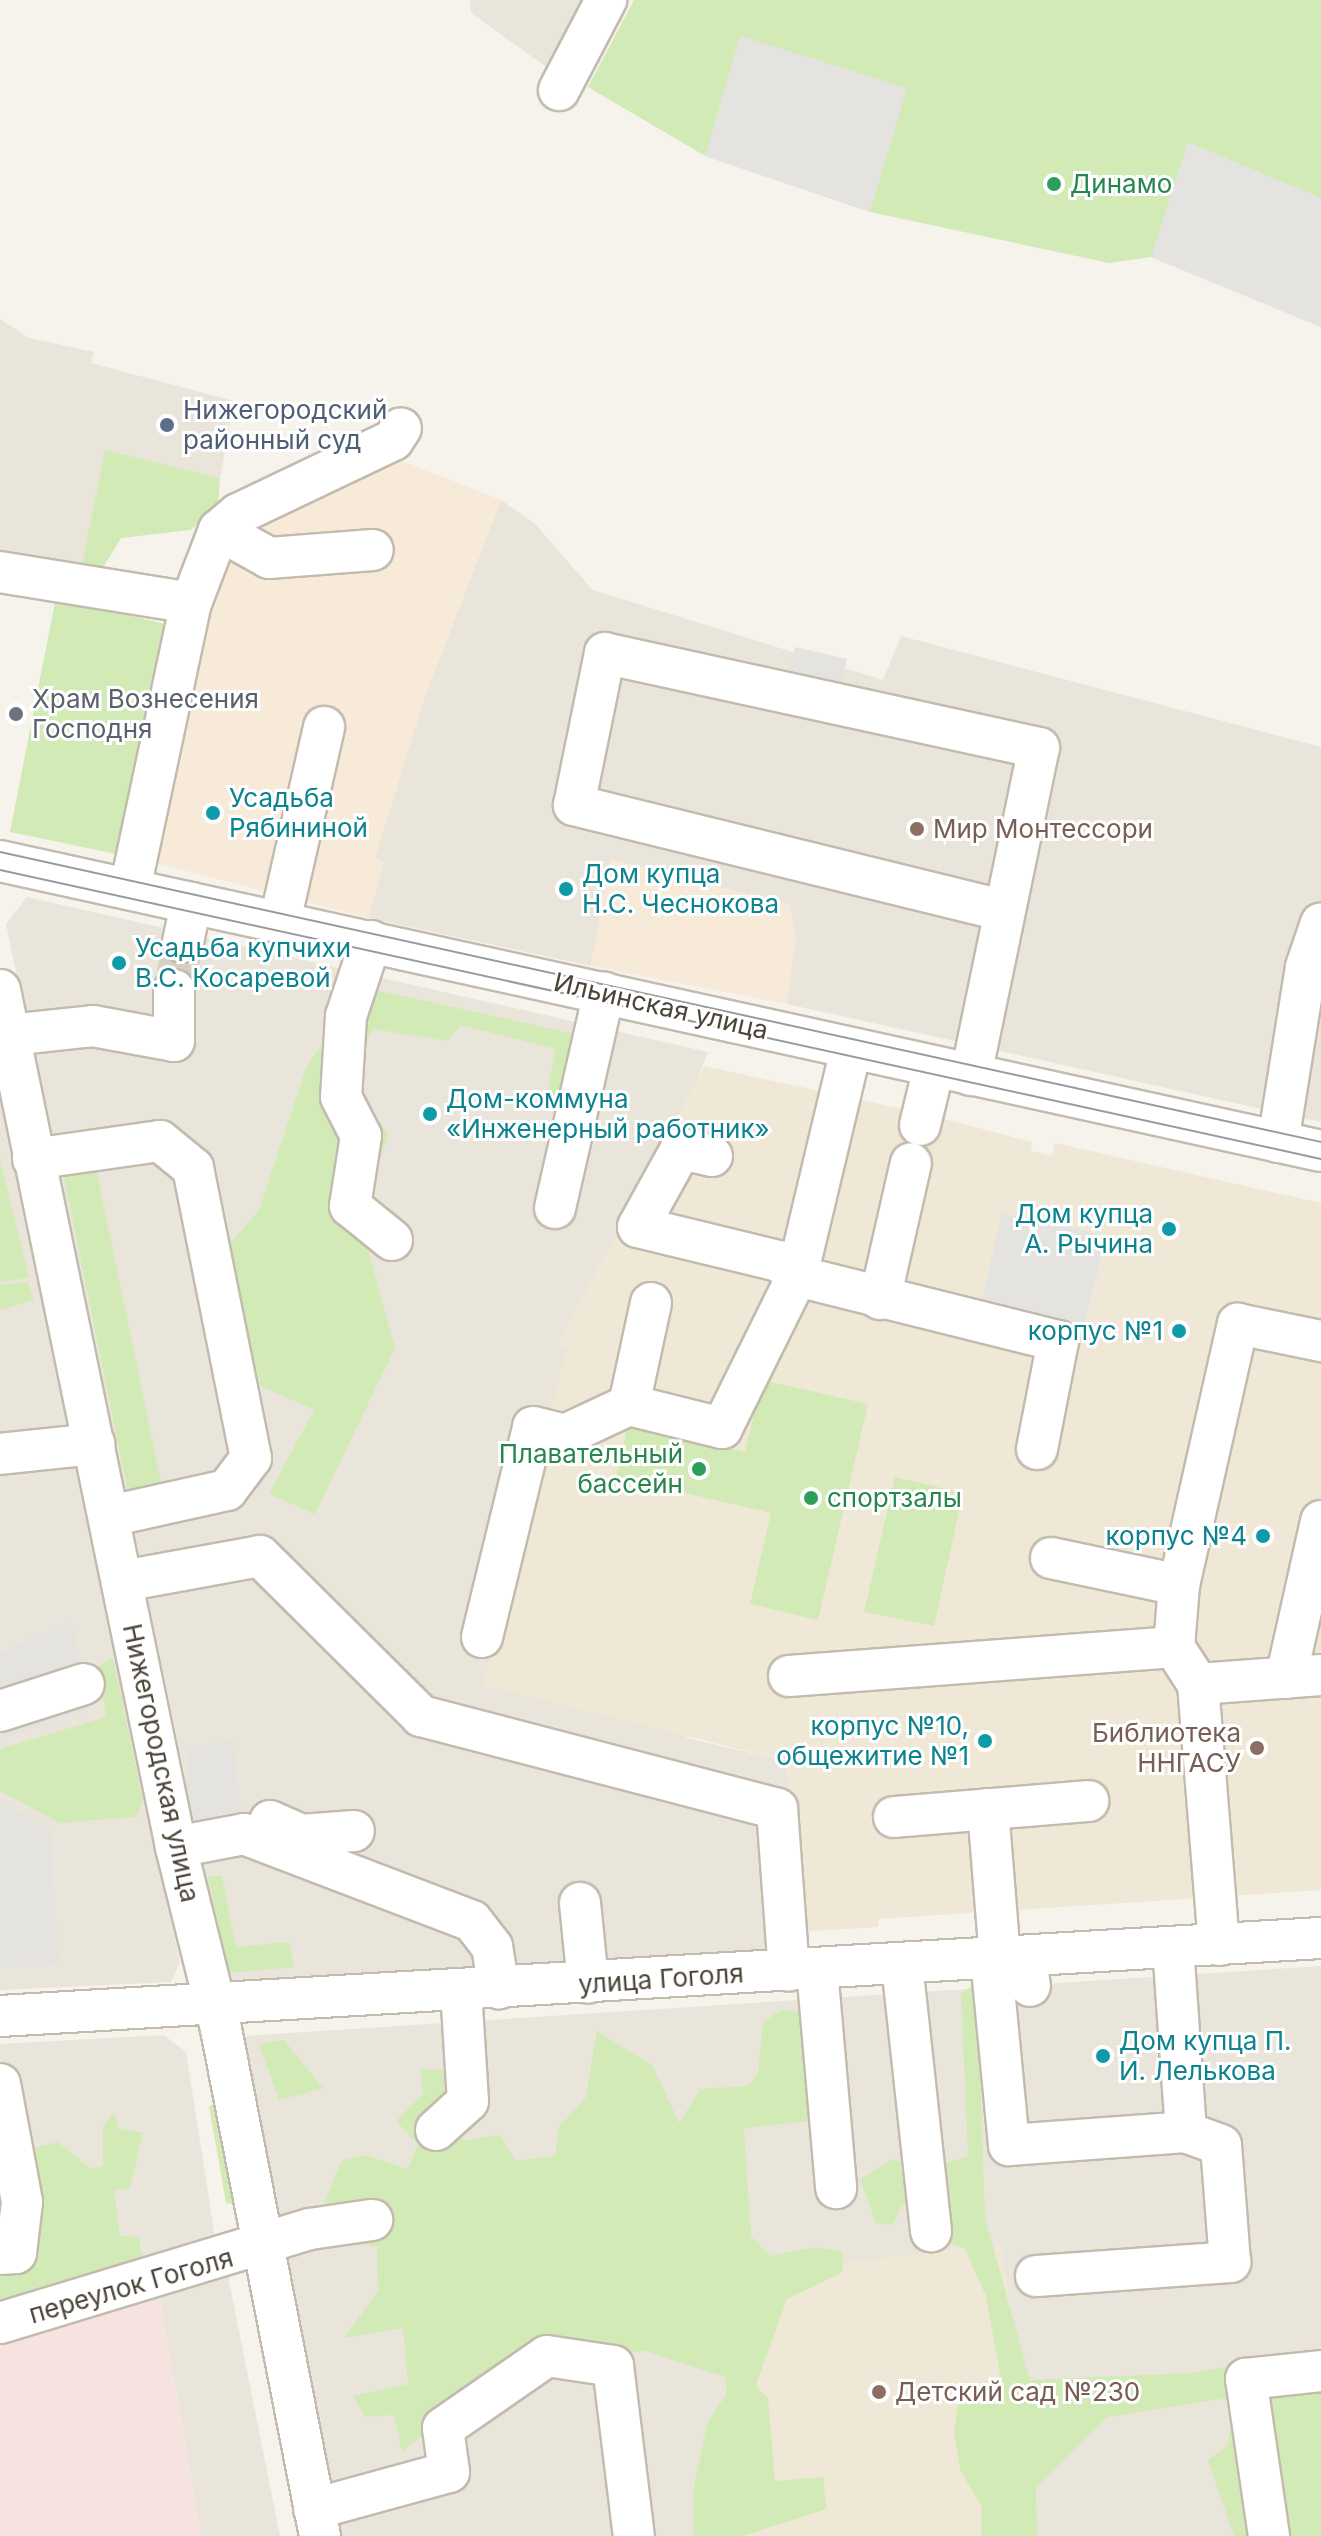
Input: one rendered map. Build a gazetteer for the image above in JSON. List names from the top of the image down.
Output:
{
  "streets": {
    "street": [
      "Ильинская улица",
      "Нижегородская улица",
      "улица Гоголя",
      "переулок Гоголя"
    ]
  },
  "crossings": [
    ["Нижегородская улица", "улица Гоголя"],
    ["Нижегородская улица", "переулок Гоголя"]
  ],
  "places": [
    "Динамо",
    "Нижегородский районный суд",
    "Храм Вознесения Господня",
    "Усадьба Рябининой",
    "Мир Монтессори",
    "Дом купца Н.С. Чеснокова",
    "Усадьба купчихи В.С. Косаревой",
    "Дом-коммуна «Инженерный работник»",
    "Дом купца А. Рычина",
    "корпус №1",
    "Плавательный бассейн",
    "спортзалы",
    "корпус №4",
    "корпус №10, общежитие №1",
    "Библиотека ННГАСУ",
    "Дом купца П. И. Лелькова",
    "Детский сад №230"
  ]
}
